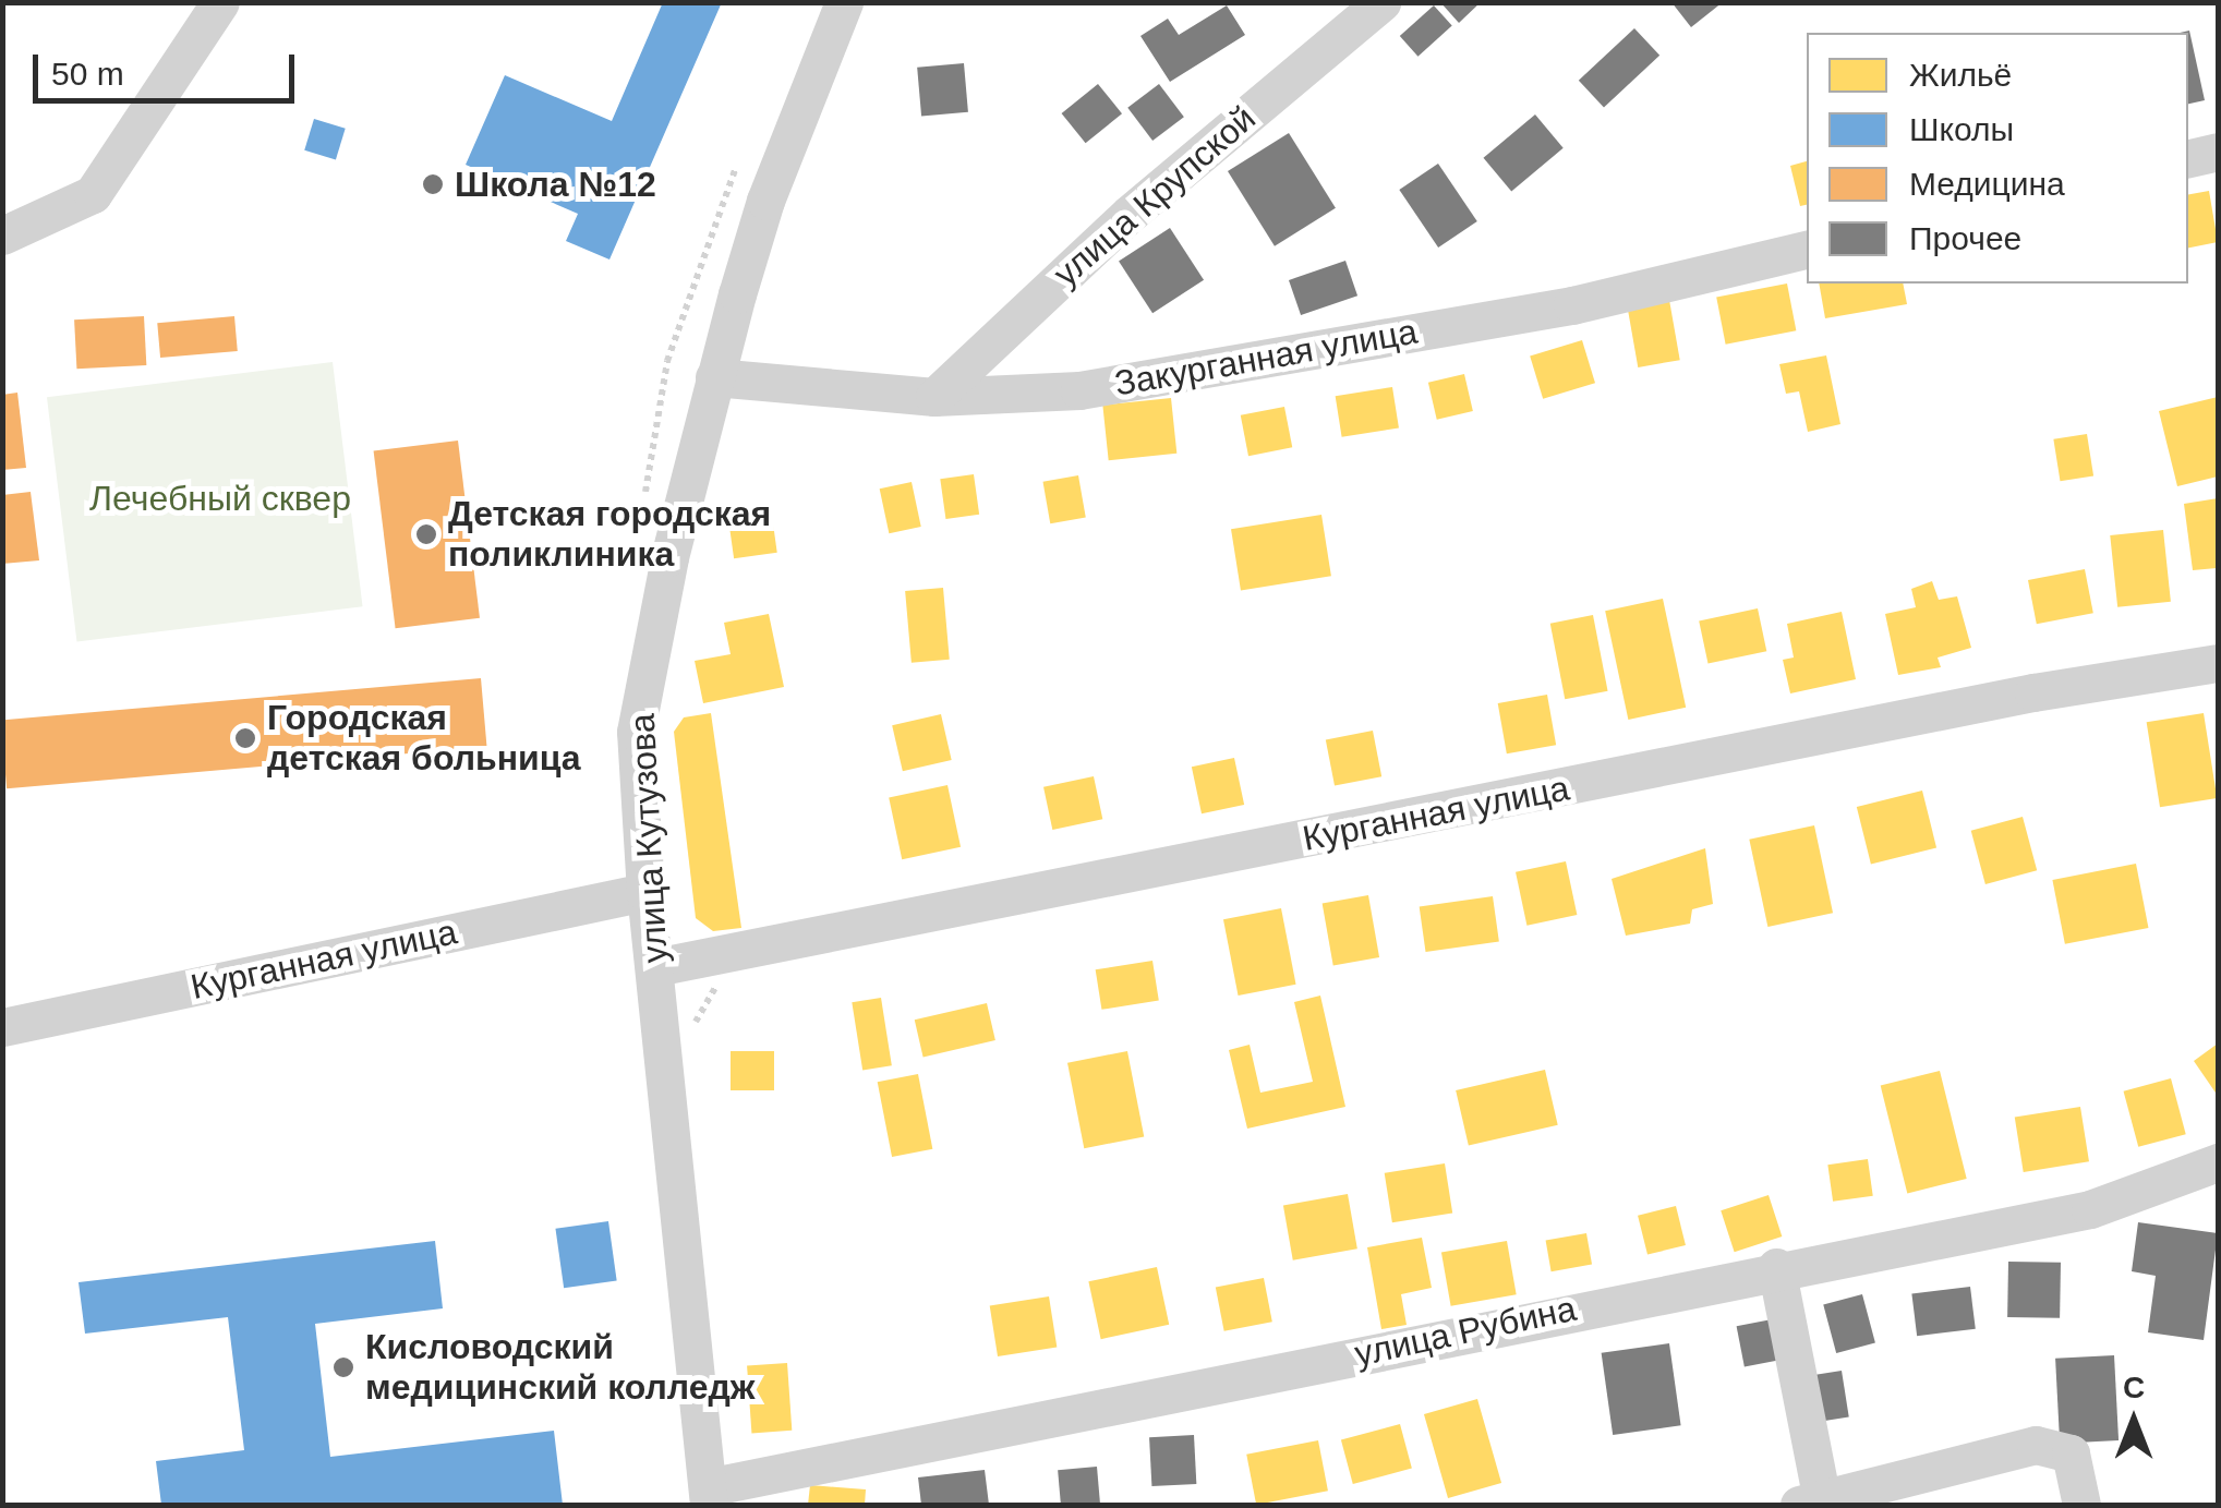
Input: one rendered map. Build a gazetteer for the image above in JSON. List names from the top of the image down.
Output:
{
  "streets": {
    "street": [
      "улица Крупской",
      "Закурганная улица",
      "Курганная улица",
      "улица Кутузова",
      "улица Рубина"
    ]
  },
  "crossings": [
    ["улица Крупской", "Закурганная улица"],
    ["Закурганная улица", "улица Кутузова"],
    ["Курганная улица", "улица Кутузова"],
    ["улица Кутузова", "улица Рубина"]
  ],
  "parks": ["Лечебный сквер"],
  "places": [
    "Школа №12",
    "Детская городская поликлиника",
    "Городская детская больница",
    "Кисловодский медицинский колледж"
  ],
  "legend": [
    "Жильё",
    "Школы",
    "Медицина",
    "Прочее"
  ],
  "scale_bar": "50 m",
  "north": "top"
}
